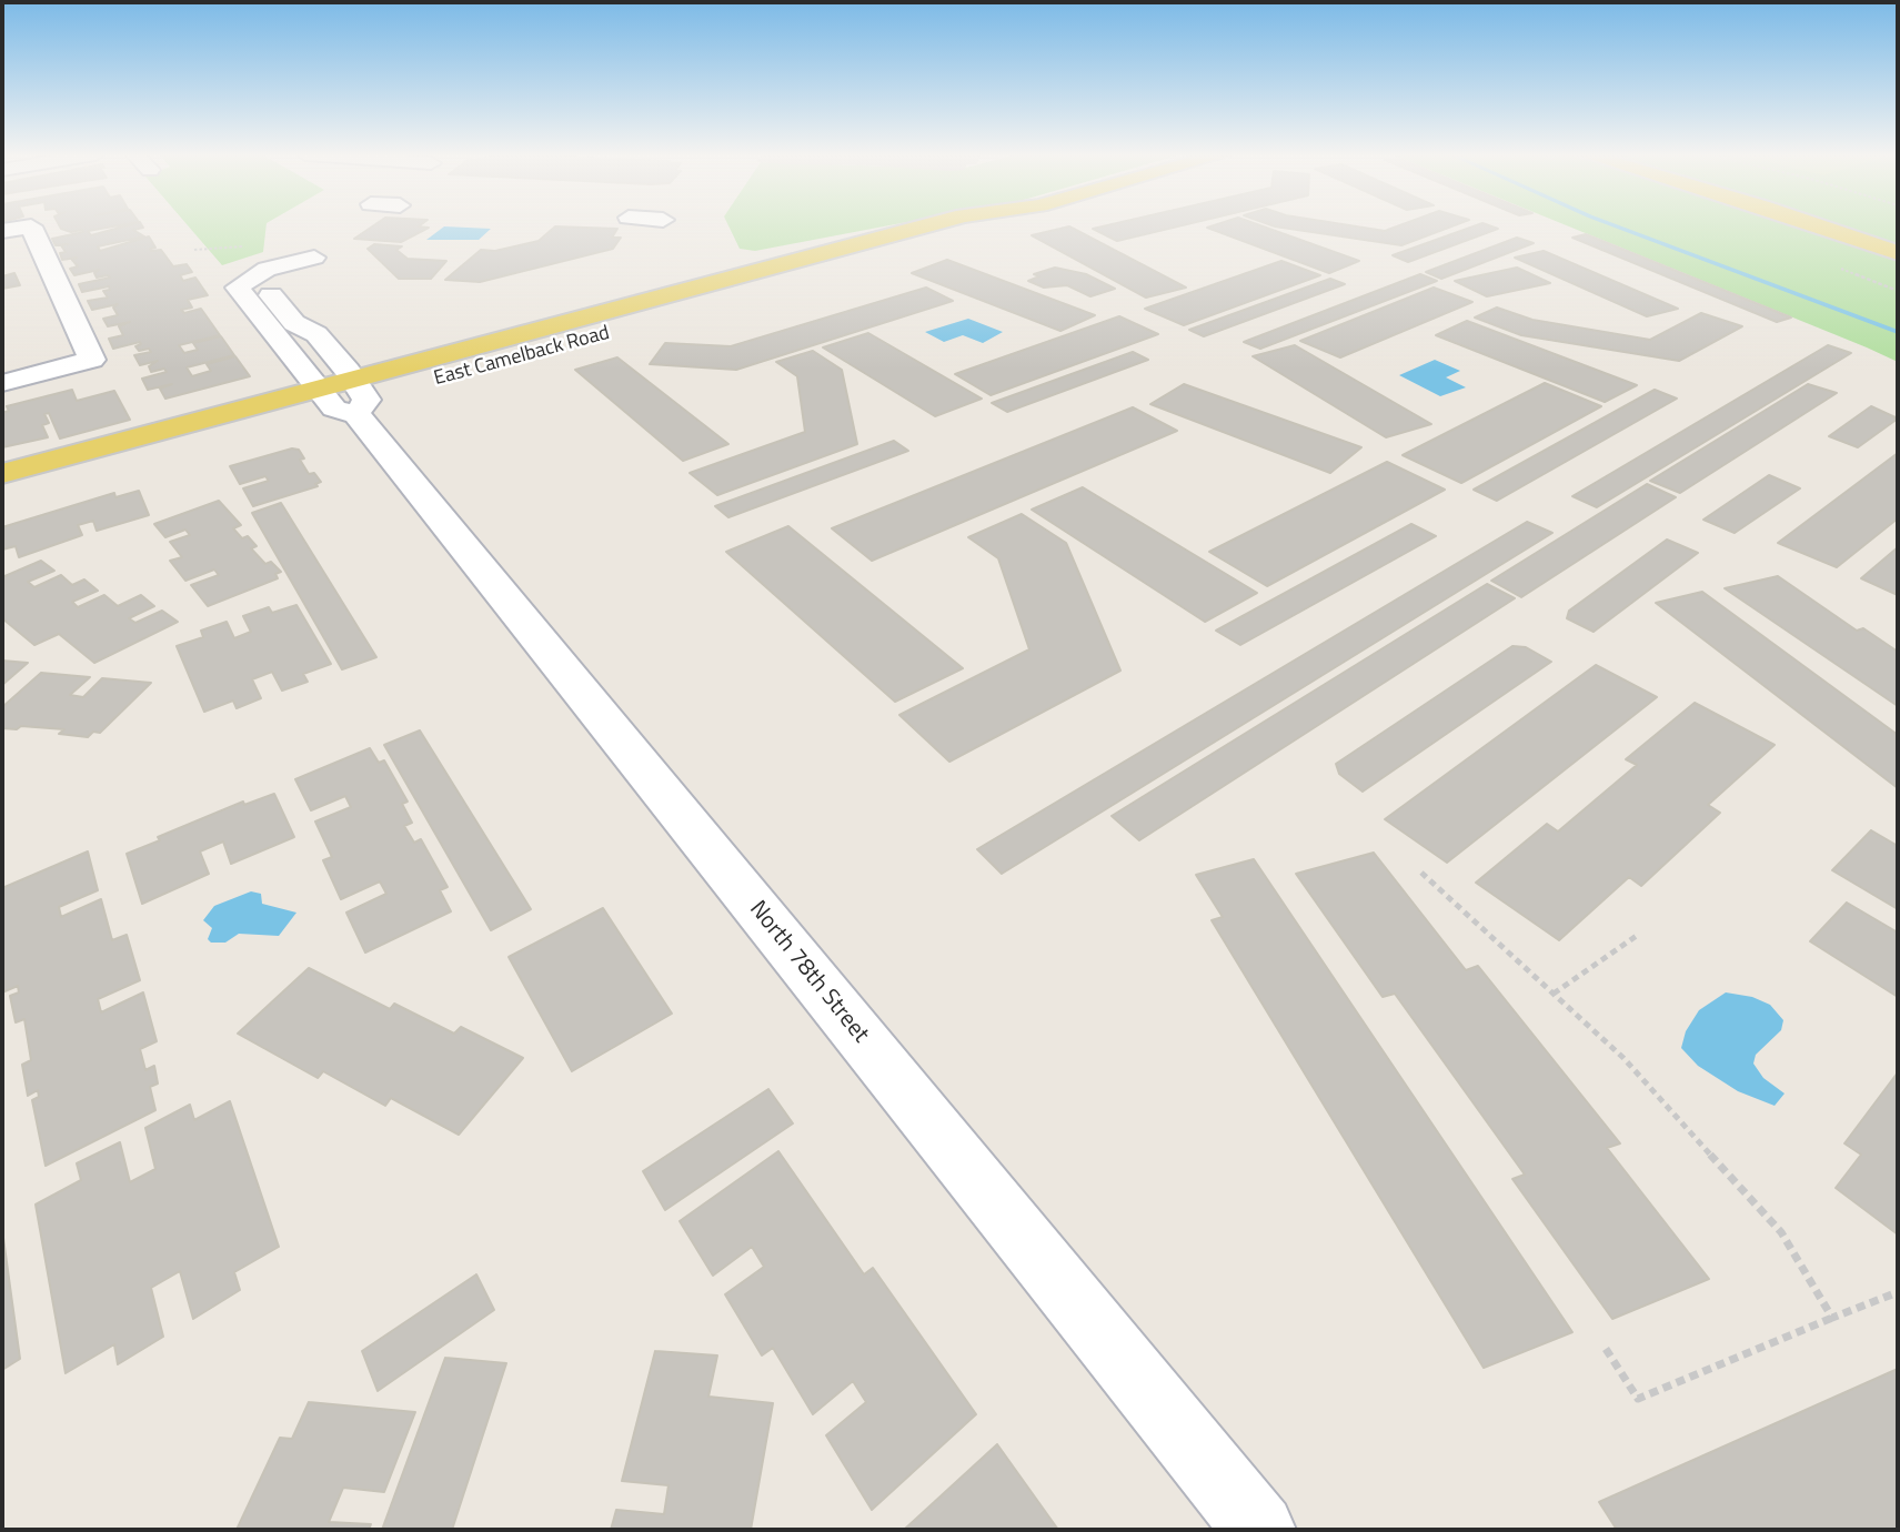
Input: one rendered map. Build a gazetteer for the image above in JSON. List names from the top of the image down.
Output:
{
  "streets": {
    "main road": ["East Camelback Road"],
    "street": ["North 78th Street"]
  },
  "crossings": [
    ["East Camelback Road", "North 78th Street"]
  ]
}
